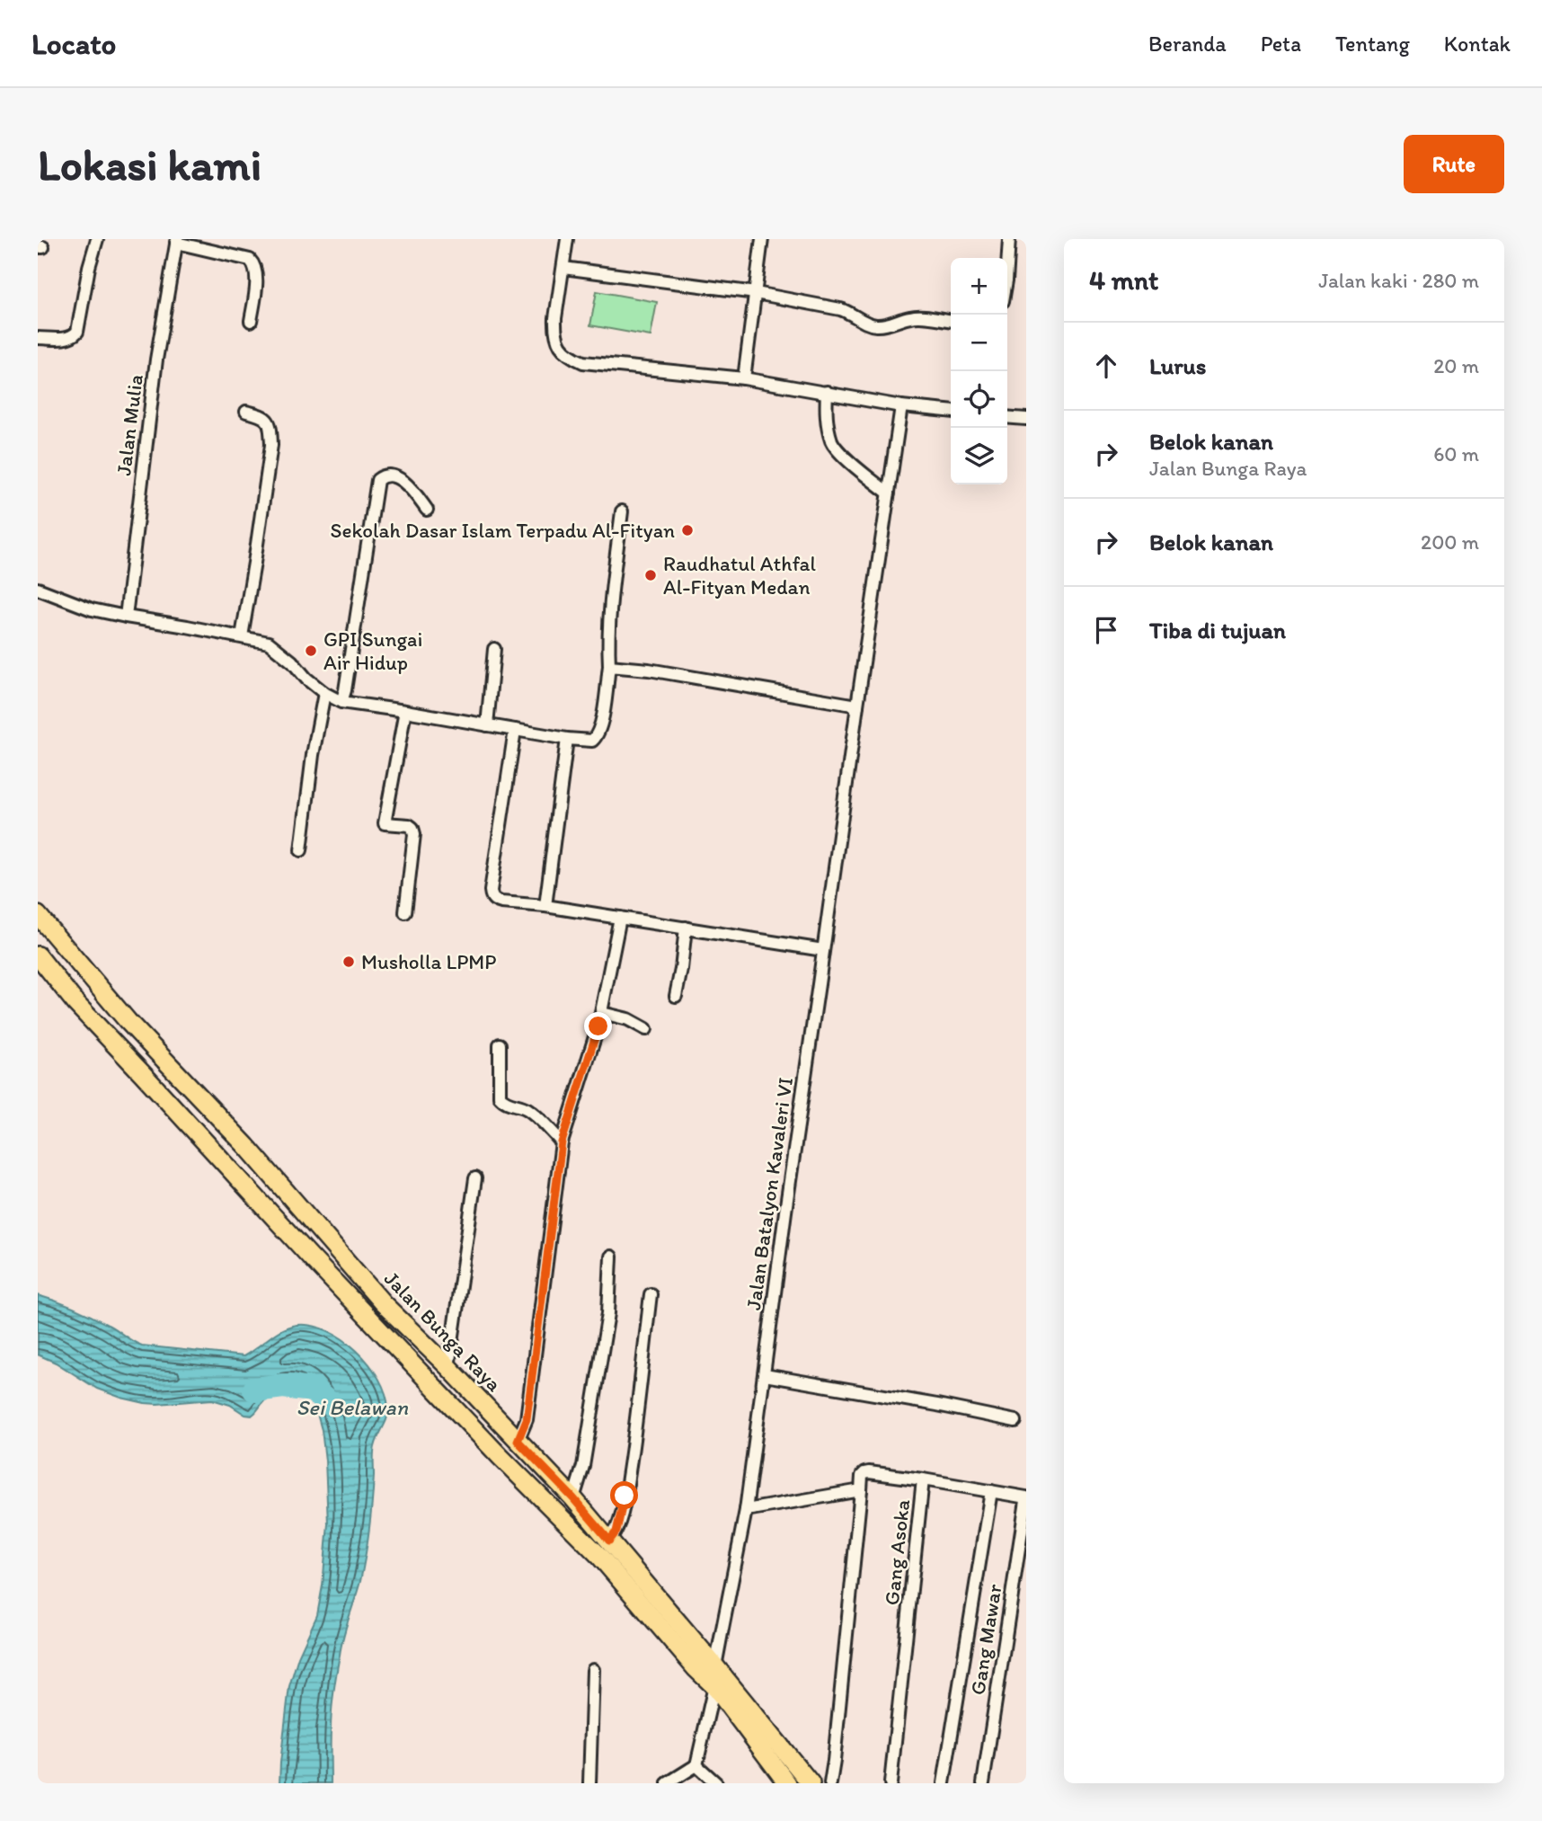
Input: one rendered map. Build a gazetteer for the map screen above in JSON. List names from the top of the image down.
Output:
{
  "streets": {
    "main road": ["Jalan Bunga Raya"],
    "street": [
      "Jalan Mulia",
      "Jalan Batalyon Kavaleri VI",
      "Gang Asoka",
      "Gang Mawar"
    ]
  },
  "crossings": [
    ["Jalan Batalyon Kavaleri VI", "Jalan Bunga Raya"],
    ["Jalan Batalyon Kavaleri VI", "Gang Asoka"]
  ],
  "water": ["Sei Belawan"],
  "places": [
    "Sekolah Dasar Islam Terpadu Al-Fityan",
    "Raudhatul Athfal Al-Fityan Medan",
    "GPI Sungai Air Hidup",
    "Musholla LPMP"
  ],
  "page": {
    "header": "Locato",
    "nav": [
      "Beranda",
      "Peta",
      "Tentang",
      "Kontak"
    ],
    "buttons": "Rute",
    "title": "Lokasi kami",
    "heading": ["4 mnt", "Jalan kaki · 280 m"],
    "map_buttons": ["+", "−"],
    "list": [
      ["Lurus", "20 m"],
      ["Belok kanan", "Jalan Bunga Raya", "60 m"],
      ["Belok kanan", "200 m"],
      "Tiba di tujuan"
    ]
  }
}
